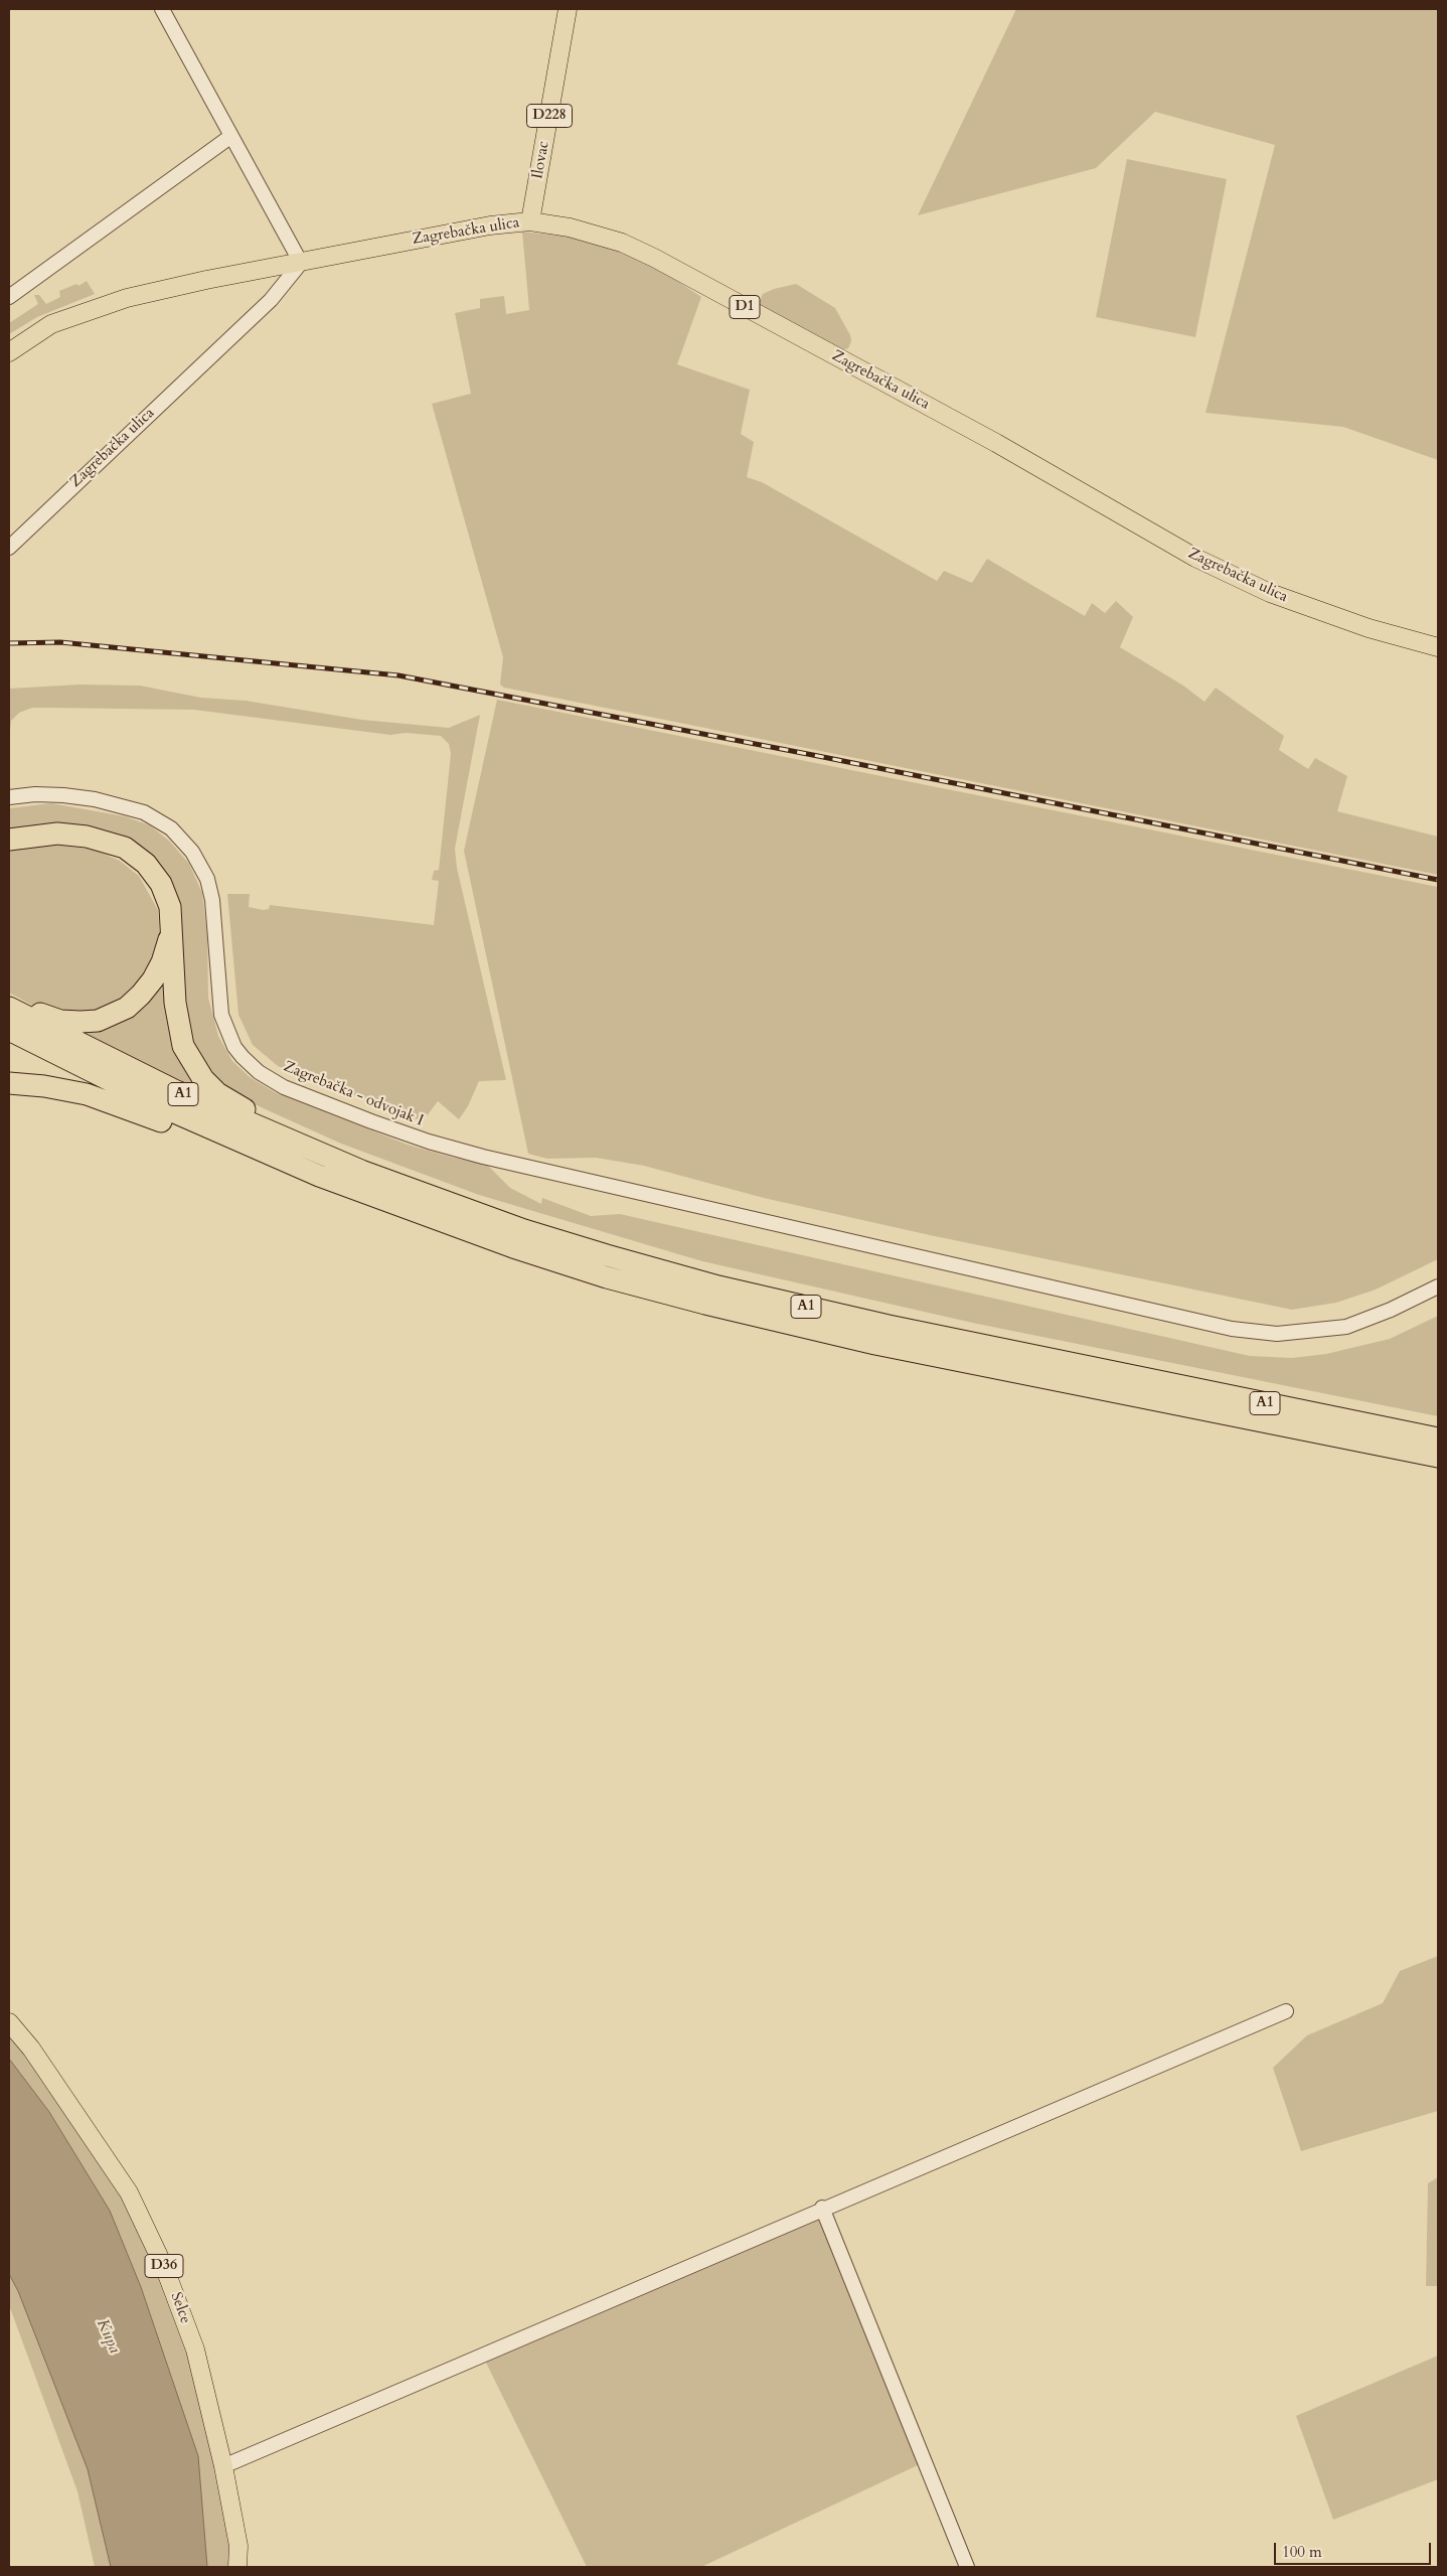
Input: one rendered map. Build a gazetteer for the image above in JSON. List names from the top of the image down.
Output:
{
  "streets": {
    "highway": ["A1"],
    "main road": [
      "D228",
      "Ilovac",
      "Zagrebačka ulica",
      "D1",
      "D36",
      "Selce"
    ],
    "street": ["Zagrebačka - odvojak I"]
  },
  "crossings": [
    ["Ilovac", "Zagrebačka ulica"],
    ["D36", "Selce"]
  ],
  "water": ["Kupa"],
  "scale_bar": "100 m"
}
